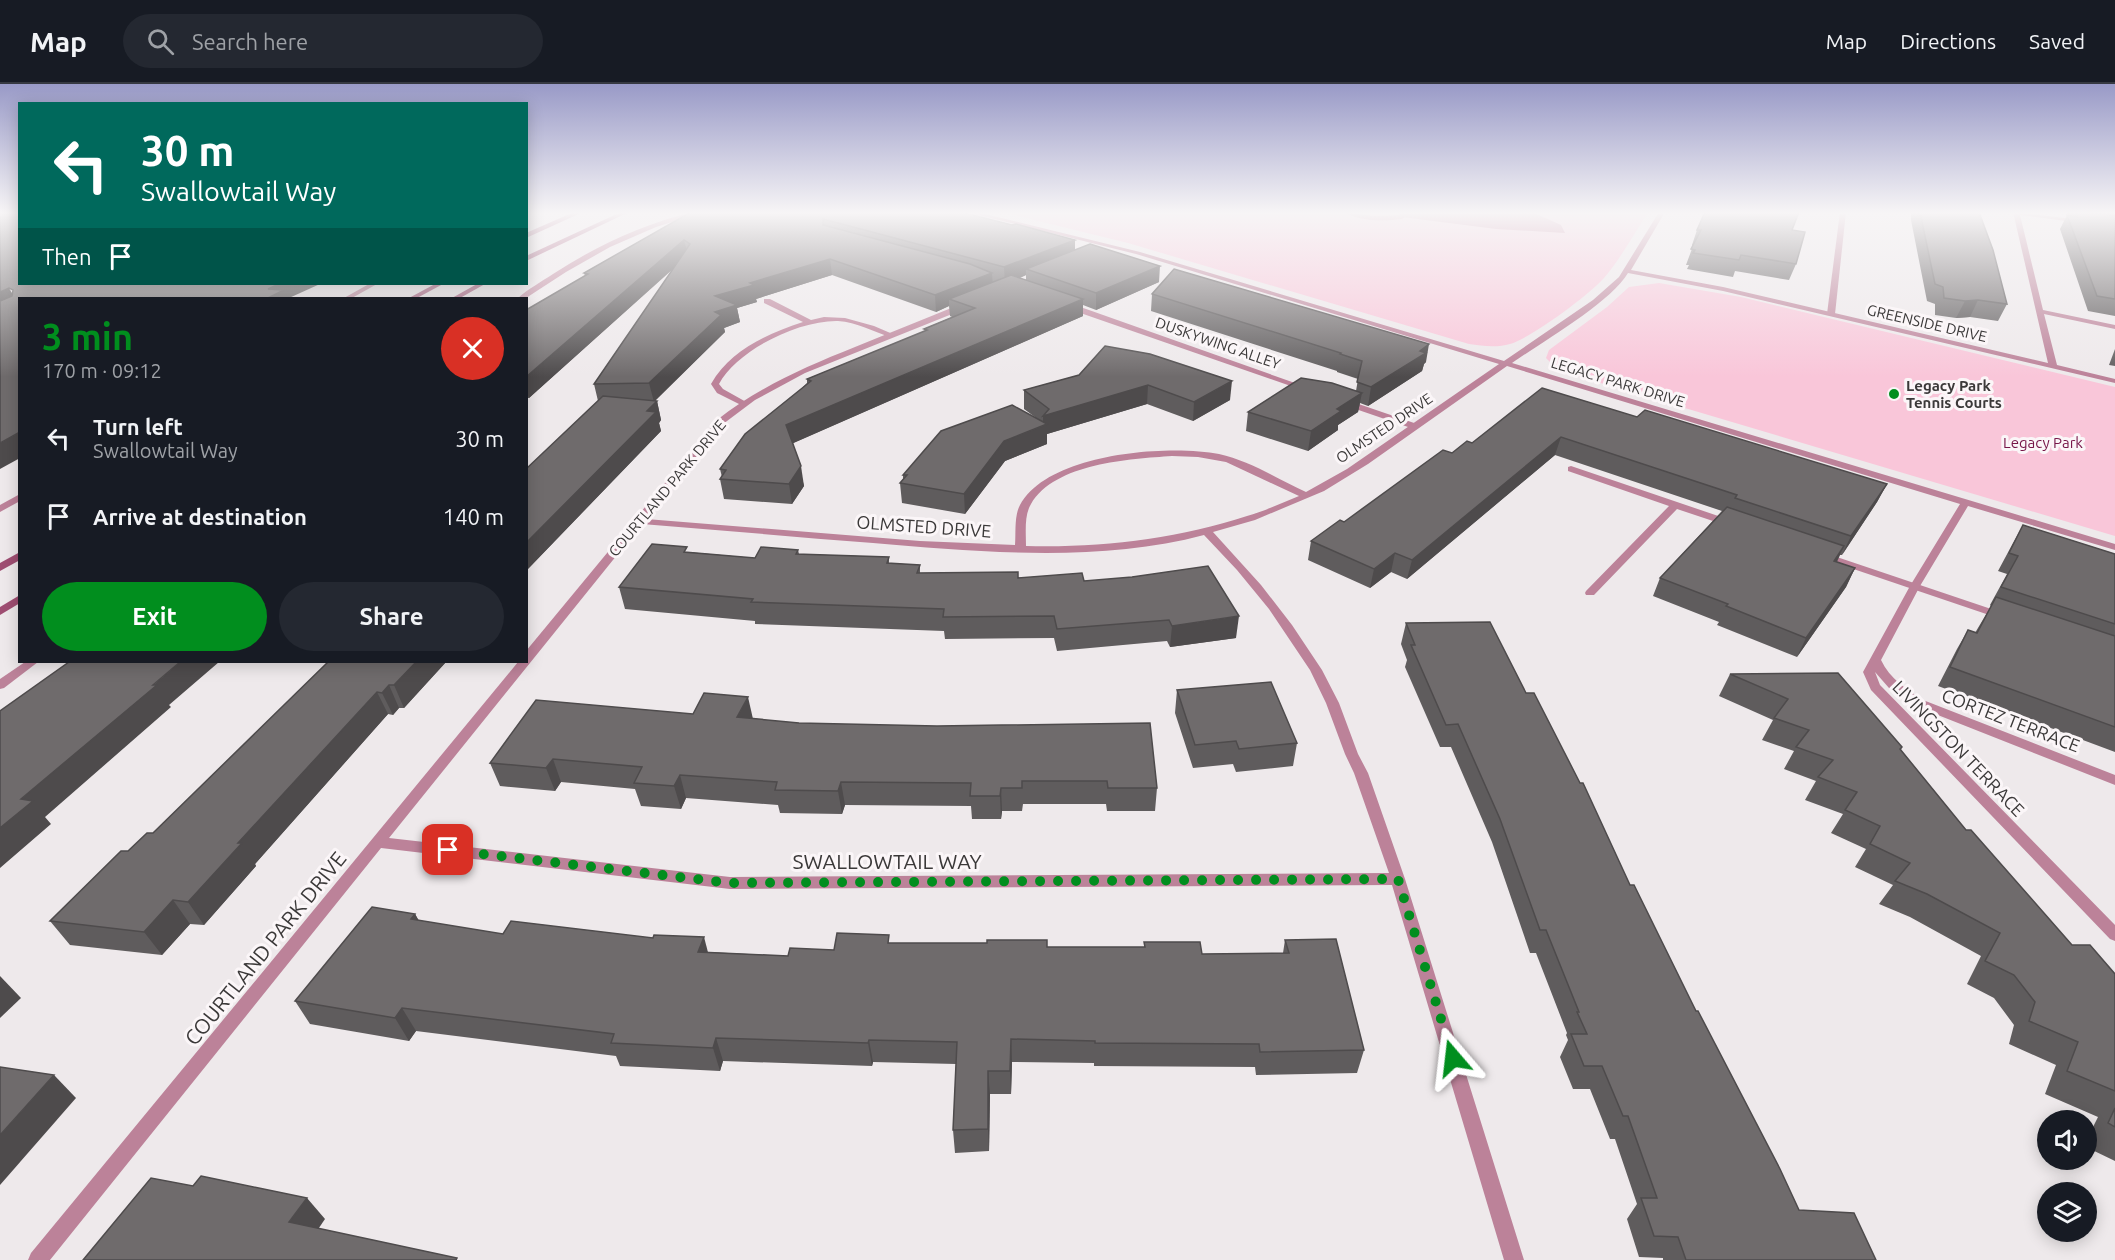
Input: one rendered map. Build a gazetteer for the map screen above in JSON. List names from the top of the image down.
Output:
{
  "streets": {
    "street": [
      "GREENSIDE DRIVE",
      "DUSKYWING ALLEY",
      "LEGACY PARK DRIVE",
      "OLMSTED DRIVE",
      "COURTLAND PARK DRIVE",
      "CORTEZ TERRACE",
      "LIVINGSTON TERRACE",
      "SWALLOWTAIL WAY"
    ]
  },
  "crossings": [
    ["GREENSIDE DRIVE", "OLMSTED DRIVE"],
    ["LEGACY PARK DRIVE", "OLMSTED DRIVE"],
    ["LEGACY PARK DRIVE", "LIVINGSTON TERRACE"],
    ["OLMSTED DRIVE", "COURTLAND PARK DRIVE"],
    ["COURTLAND PARK DRIVE", "SWALLOWTAIL WAY"],
    ["CORTEZ TERRACE", "LIVINGSTON TERRACE"]
  ],
  "parks": ["Legacy Park"],
  "places": ["Legacy Park Tennis Courts"],
  "page": {
    "header": "Map",
    "search": "Search here",
    "nav": ["Map", "Directions", "Saved"],
    "turn": ["30 m", "Swallowtail Way"],
    "then": "Then",
    "heading": ["3 min", "170 m · 09:12"],
    "list": [
      {
        "name": "Turn left",
        "note": "Swallowtail Way",
        "value": "30 m"
      },
      {
        "name": "Arrive at destination",
        "value": "140 m"
      }
    ],
    "buttons": ["Exit", "Share"]
  }
}
